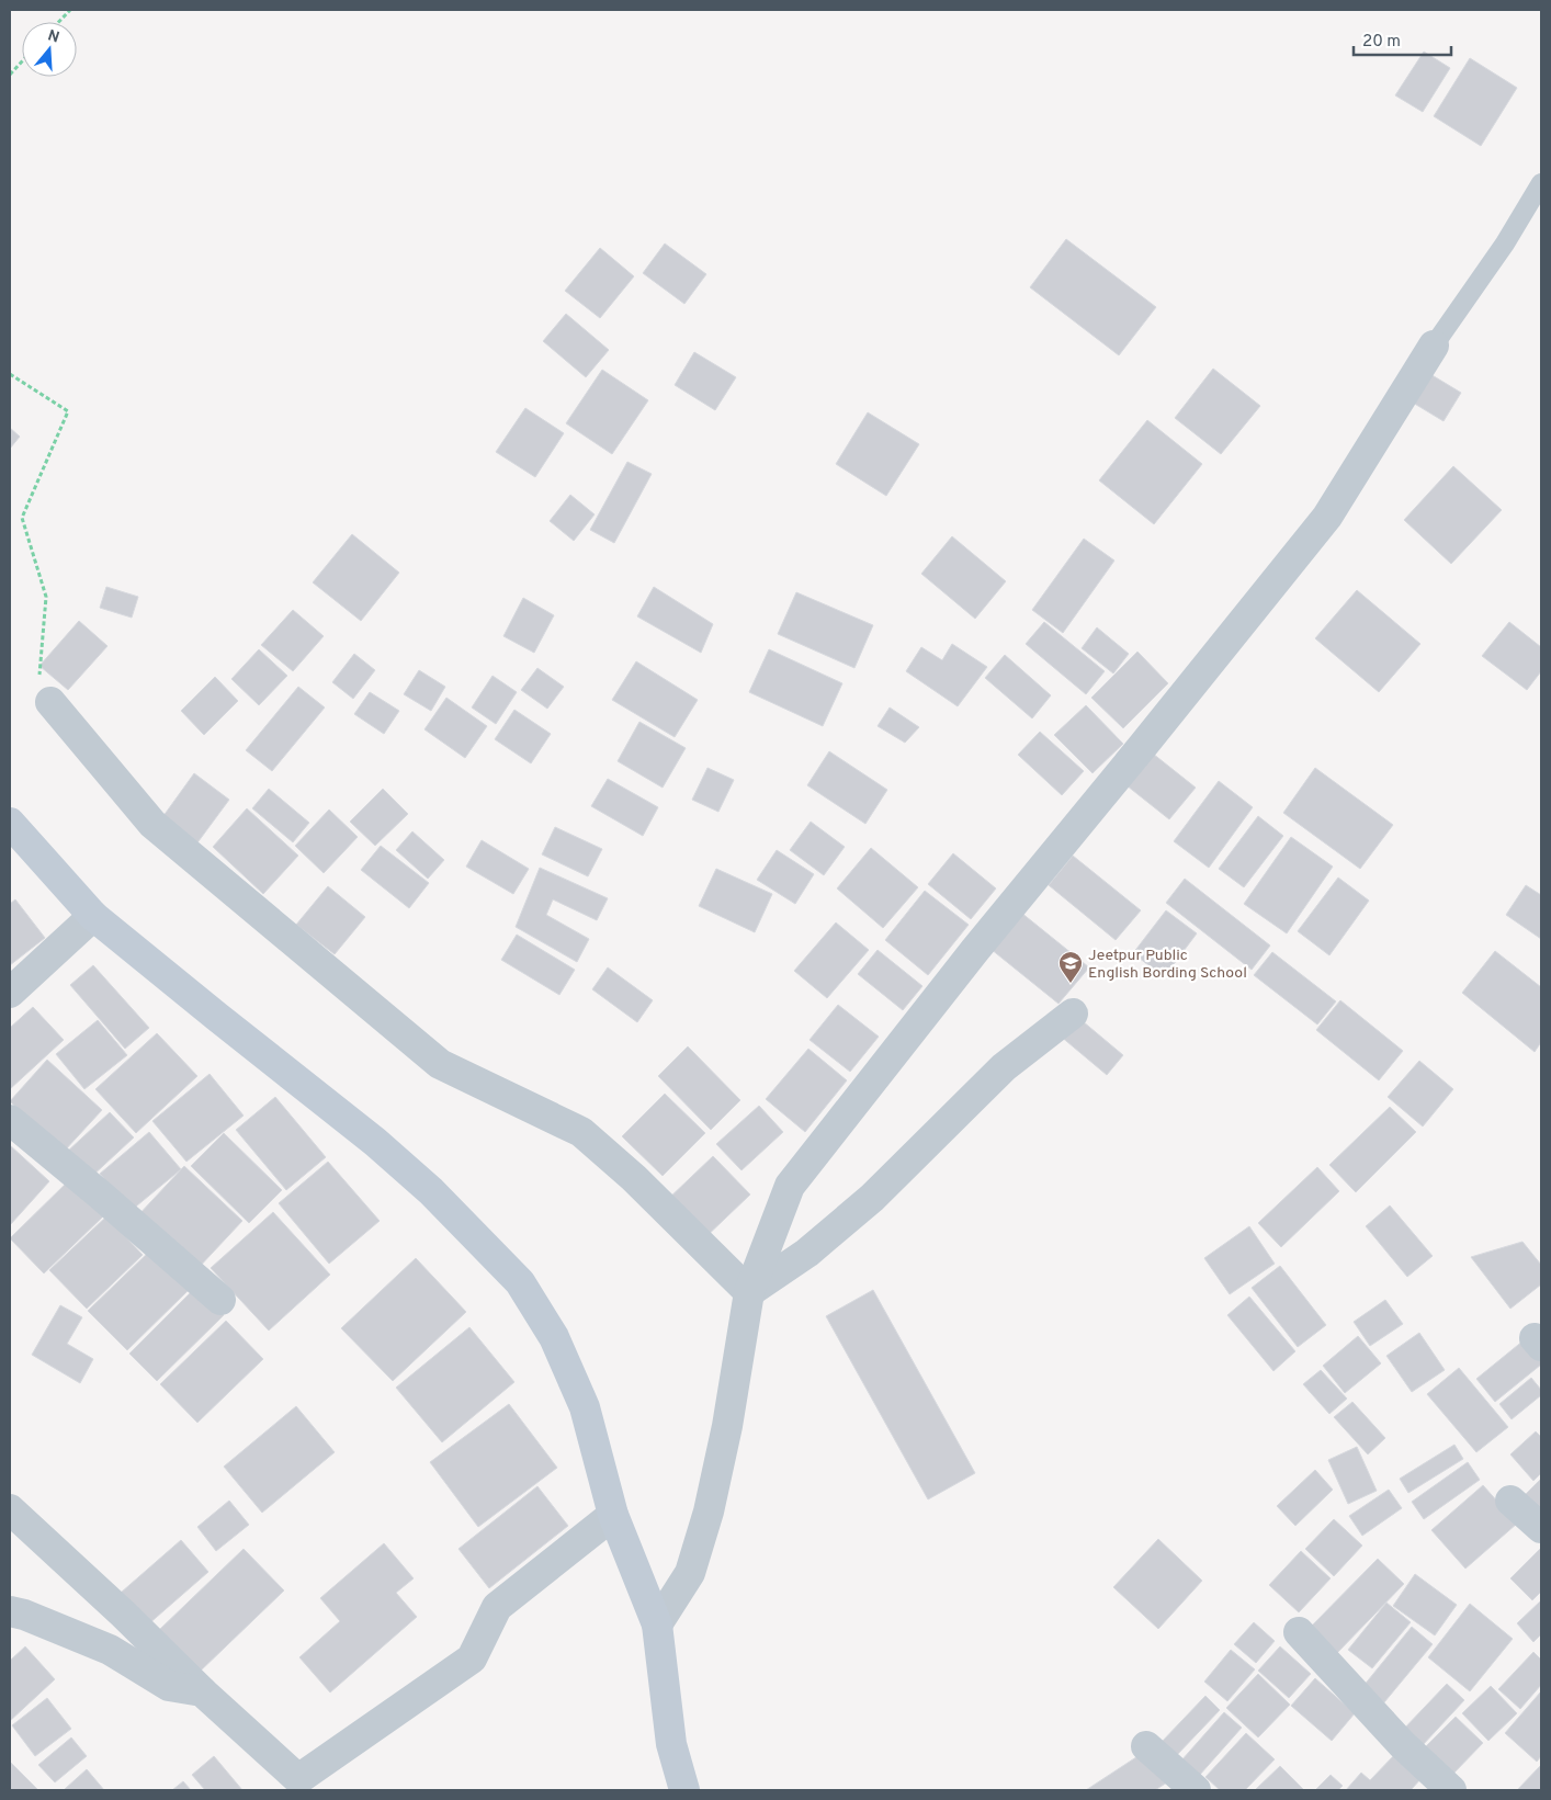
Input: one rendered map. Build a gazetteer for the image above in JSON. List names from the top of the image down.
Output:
{
  "places": {
    "school or university": ["Jeetpur Public English Bording School"]
  },
  "scale_bar": "20 m",
  "north": "top"
}
